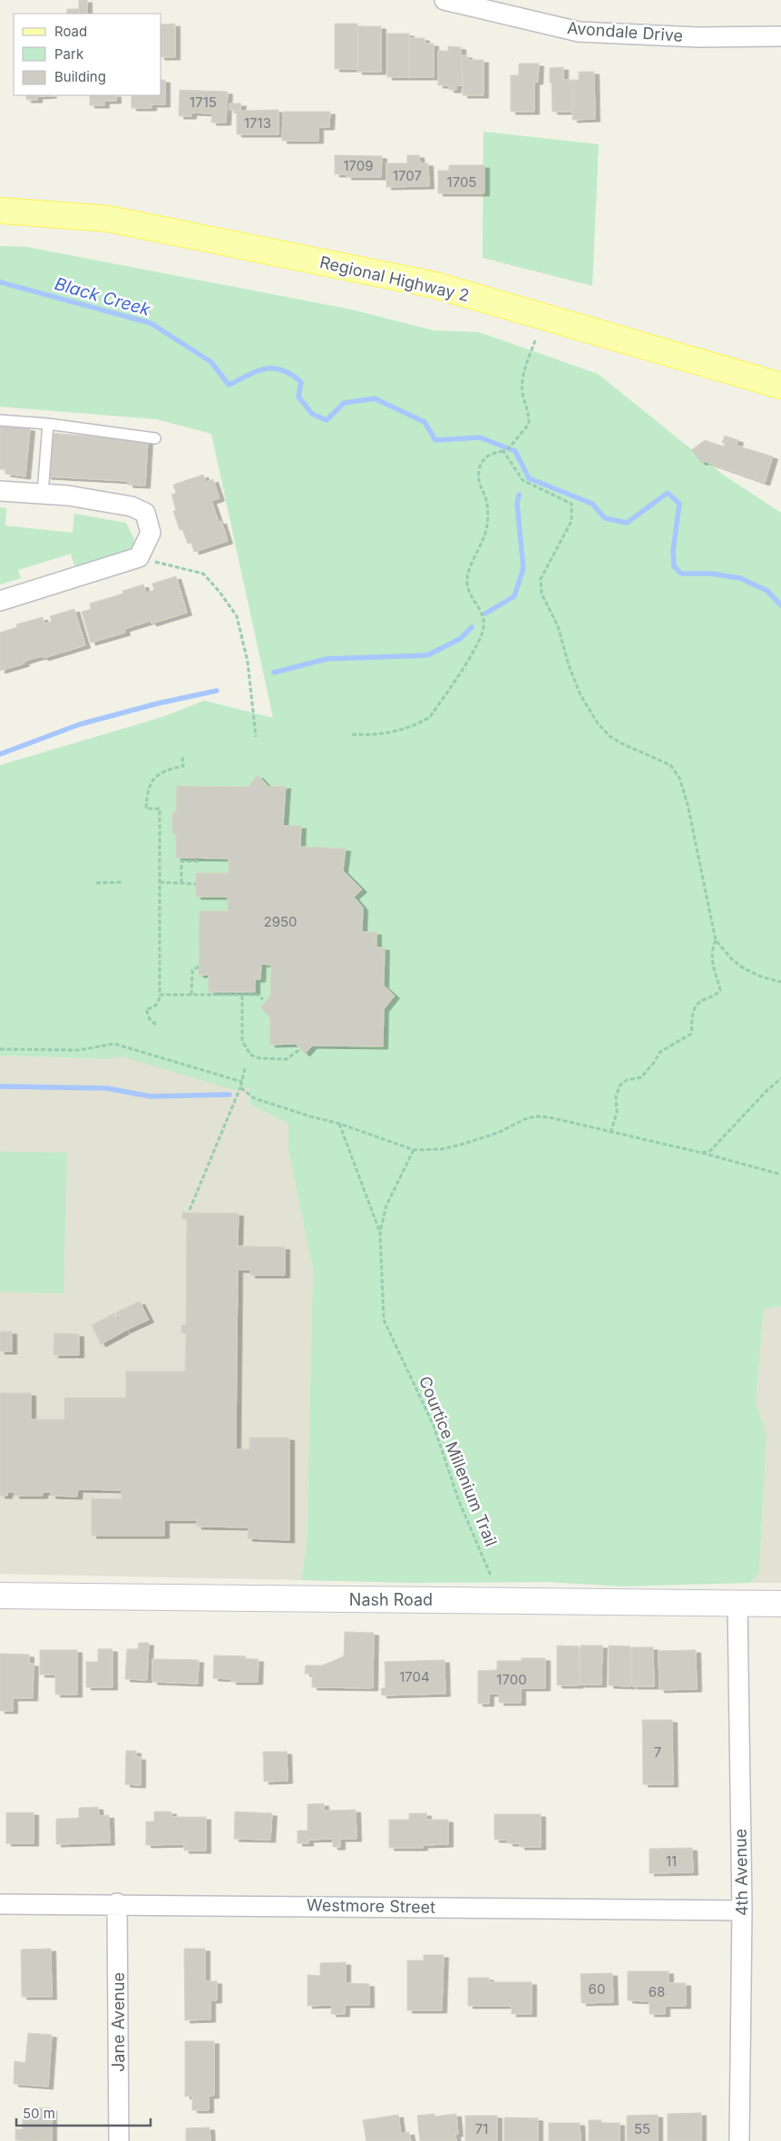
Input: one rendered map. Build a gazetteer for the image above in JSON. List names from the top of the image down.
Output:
{
  "streets": {
    "main road": ["Regional Highway 2"],
    "street": [
      "Avondale Drive",
      "Nash Road",
      "4th Avenue",
      "Westmore Street",
      "Jane Avenue"
    ],
    "path": ["Courtice Millenium Trail"]
  },
  "crossings": [
    ["Nash Road", "4th Avenue"],
    ["4th Avenue", "Westmore Street"],
    ["Westmore Street", "Jane Avenue"]
  ],
  "water": ["Black Creek"],
  "house_numbers": [
    "1715",
    "1713",
    "1709",
    "1707",
    "1705",
    "2950",
    "1704",
    "1700",
    "7",
    "11",
    "60",
    "68",
    "71",
    "55"
  ],
  "legend": ["Road", "Park", "Building"],
  "scale_bar": "50 m"
}
